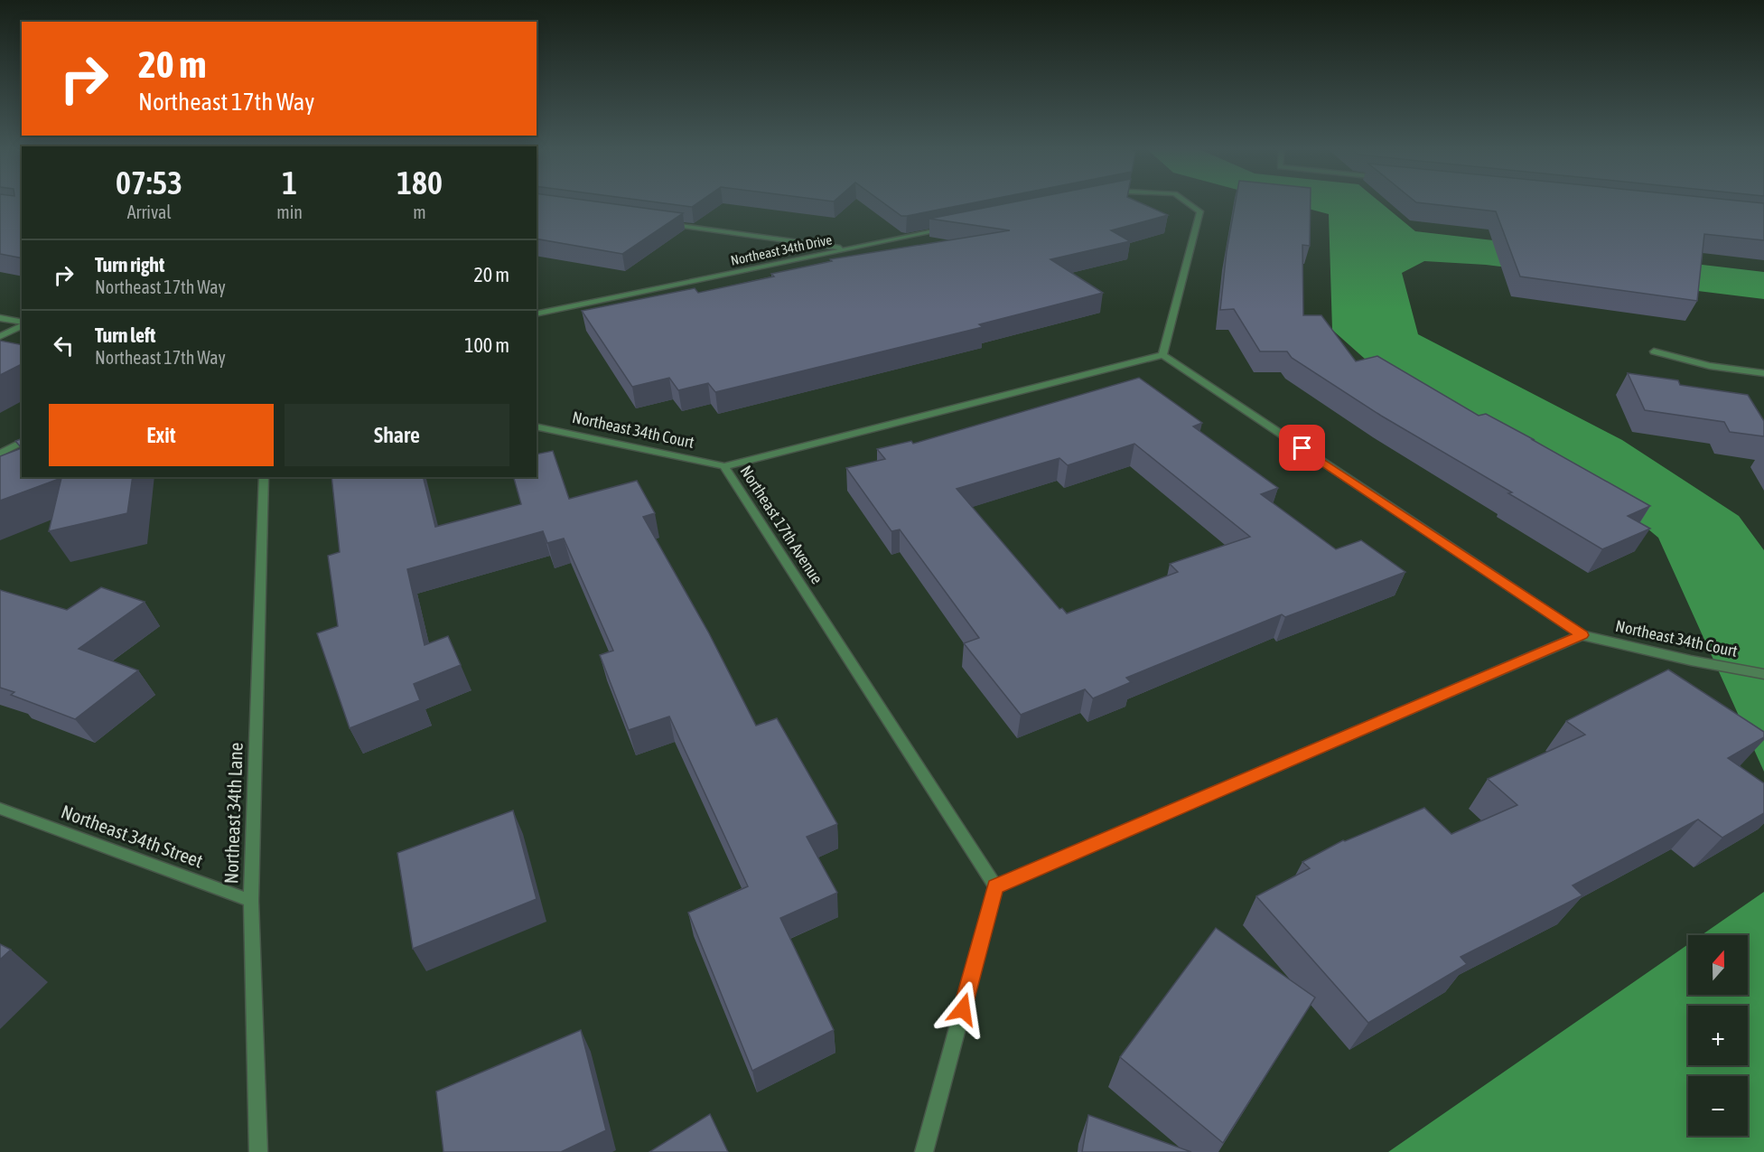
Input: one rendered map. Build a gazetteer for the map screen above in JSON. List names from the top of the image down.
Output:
{
  "streets": {
    "street": [
      "Northeast 34th Drive",
      "Northeast 34th Court",
      "Northeast 17th Avenue",
      "Northeast 34th Lane",
      "Northeast 34th Street"
    ]
  },
  "crossings": [
    ["Northeast 34th Court", "Northeast 17th Avenue"],
    ["Northeast 34th Lane", "Northeast 34th Street"]
  ],
  "north": "top",
  "page": {
    "turn": ["20 m", "Northeast 17th Way"],
    "eta": [
      "07:53",
      "Arrival",
      "1",
      "min",
      "180",
      "m"
    ],
    "list": [
      {
        "name": "Turn right",
        "note": "Northeast 17th Way",
        "value": "20 m"
      },
      {
        "name": "Turn left",
        "note": "Northeast 17th Way",
        "value": "100 m"
      }
    ],
    "buttons": ["Exit", "Share"],
    "map_buttons": ["+", "−"]
  }
}
